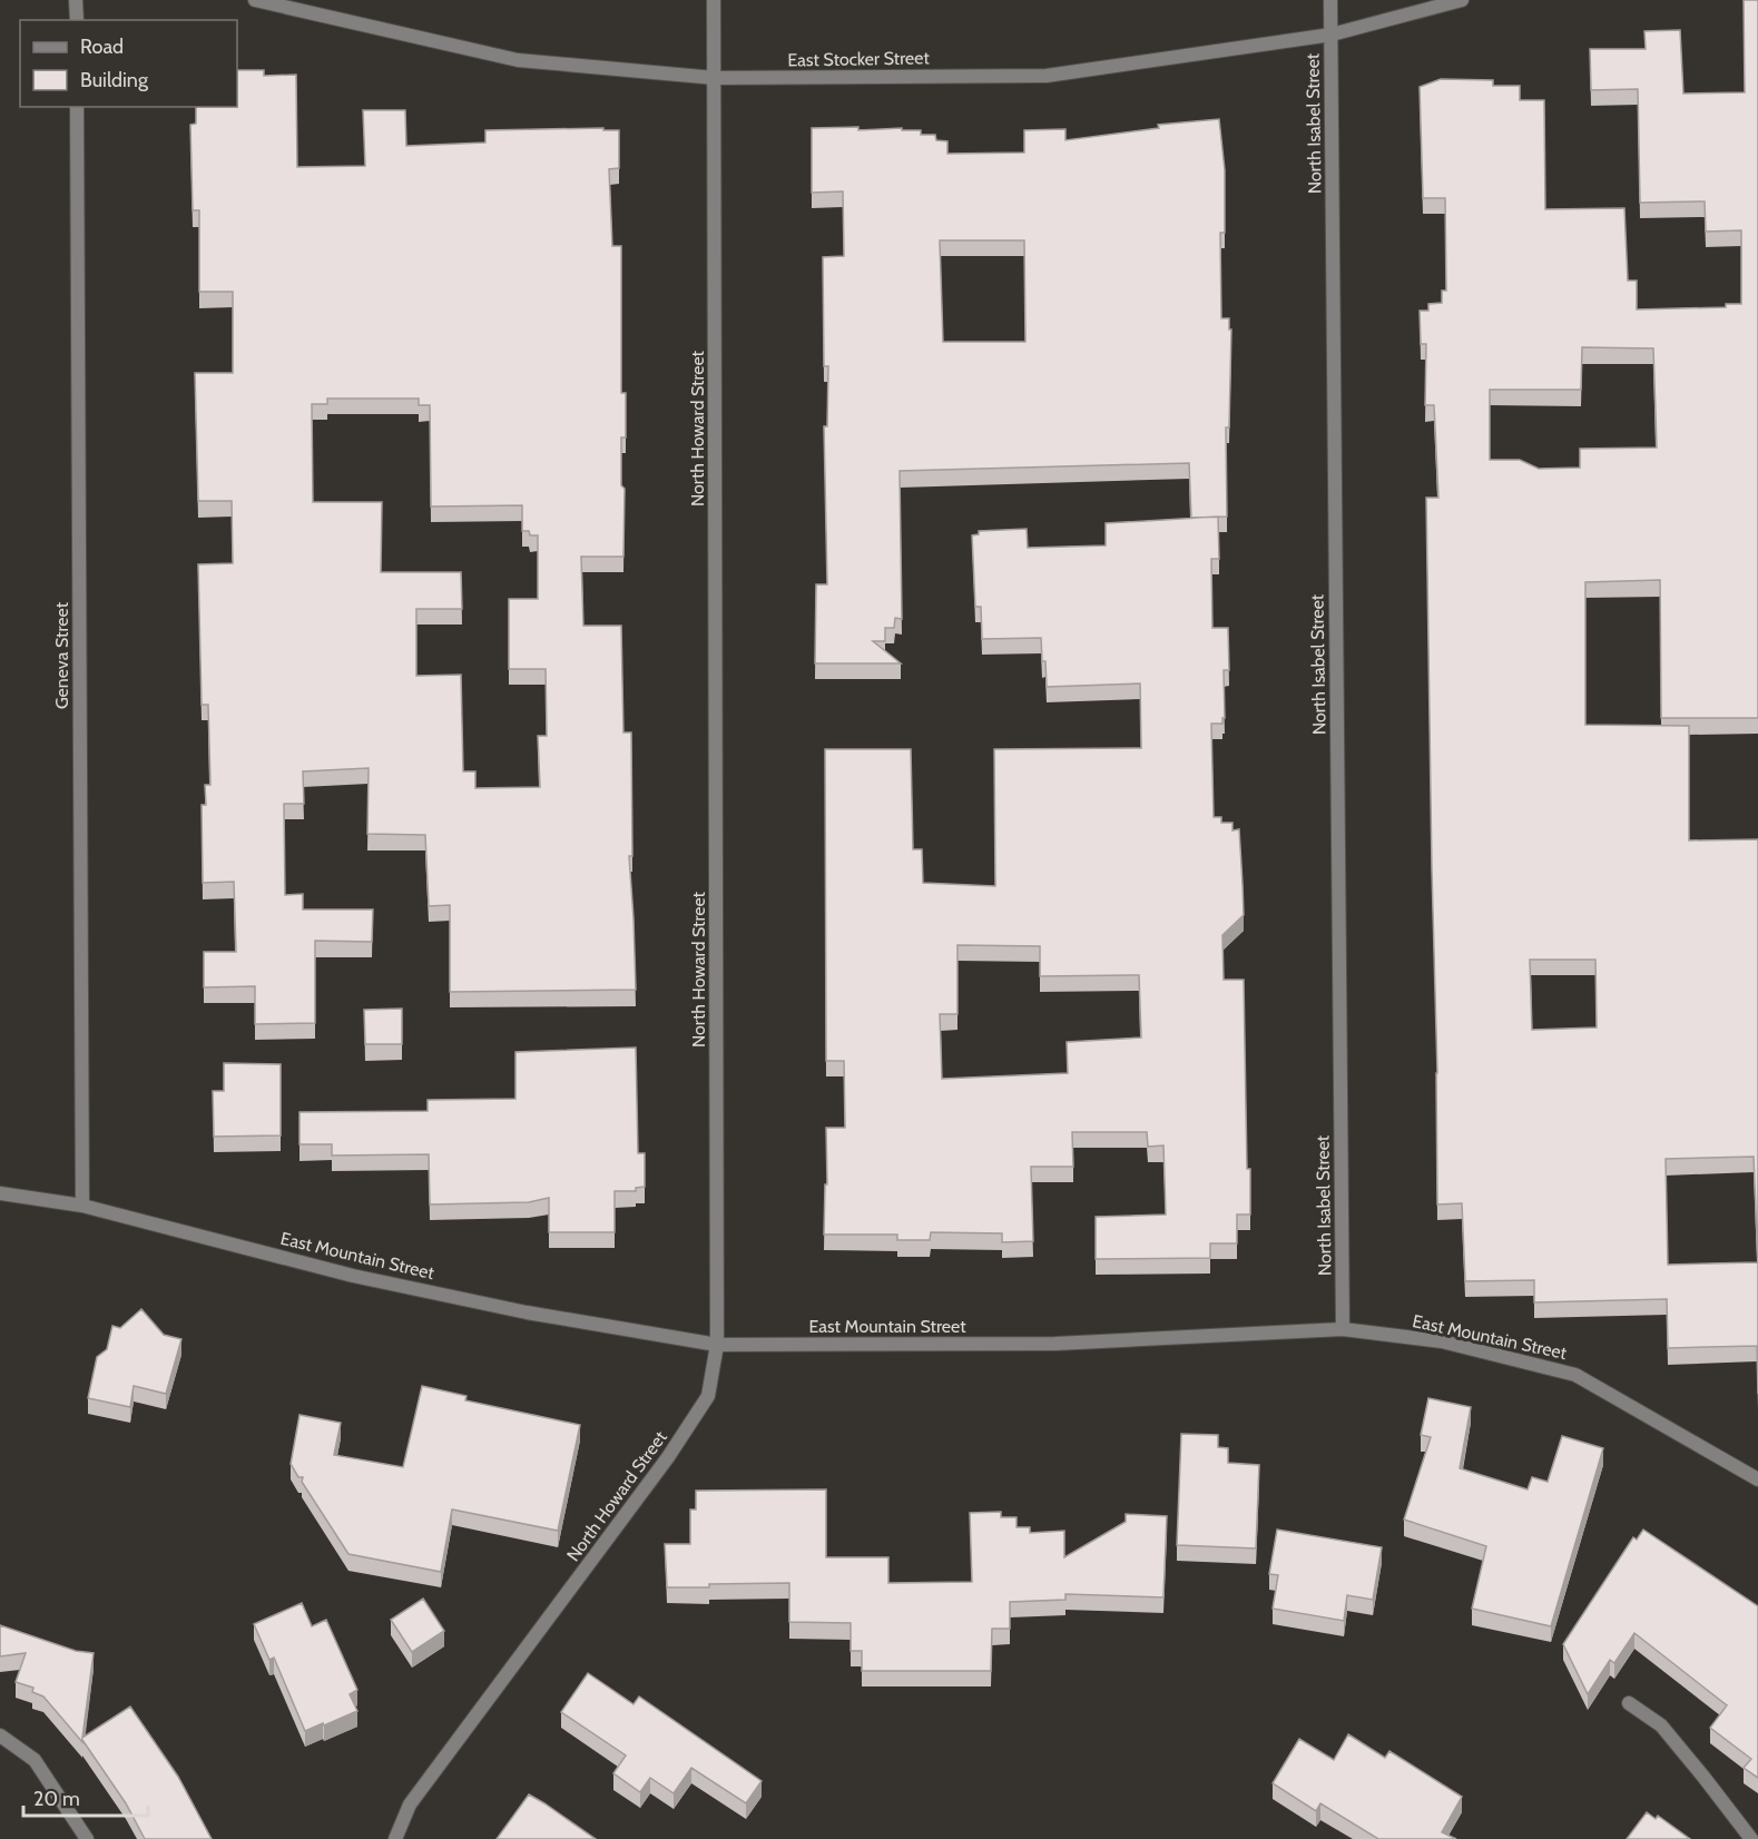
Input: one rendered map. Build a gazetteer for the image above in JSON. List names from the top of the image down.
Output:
{
  "streets": {
    "street": [
      "East Stocker Street",
      "North Isabel Street",
      "North Howard Street",
      "Geneva Street",
      "East Mountain Street"
    ]
  },
  "crossings": [
    ["East Stocker Street", "North Isabel Street"],
    ["East Stocker Street", "North Howard Street"],
    ["North Isabel Street", "East Mountain Street"],
    ["North Howard Street", "East Mountain Street"],
    ["Geneva Street", "East Mountain Street"]
  ],
  "legend": ["Road", "Building"],
  "scale_bar": "20 m"
}
